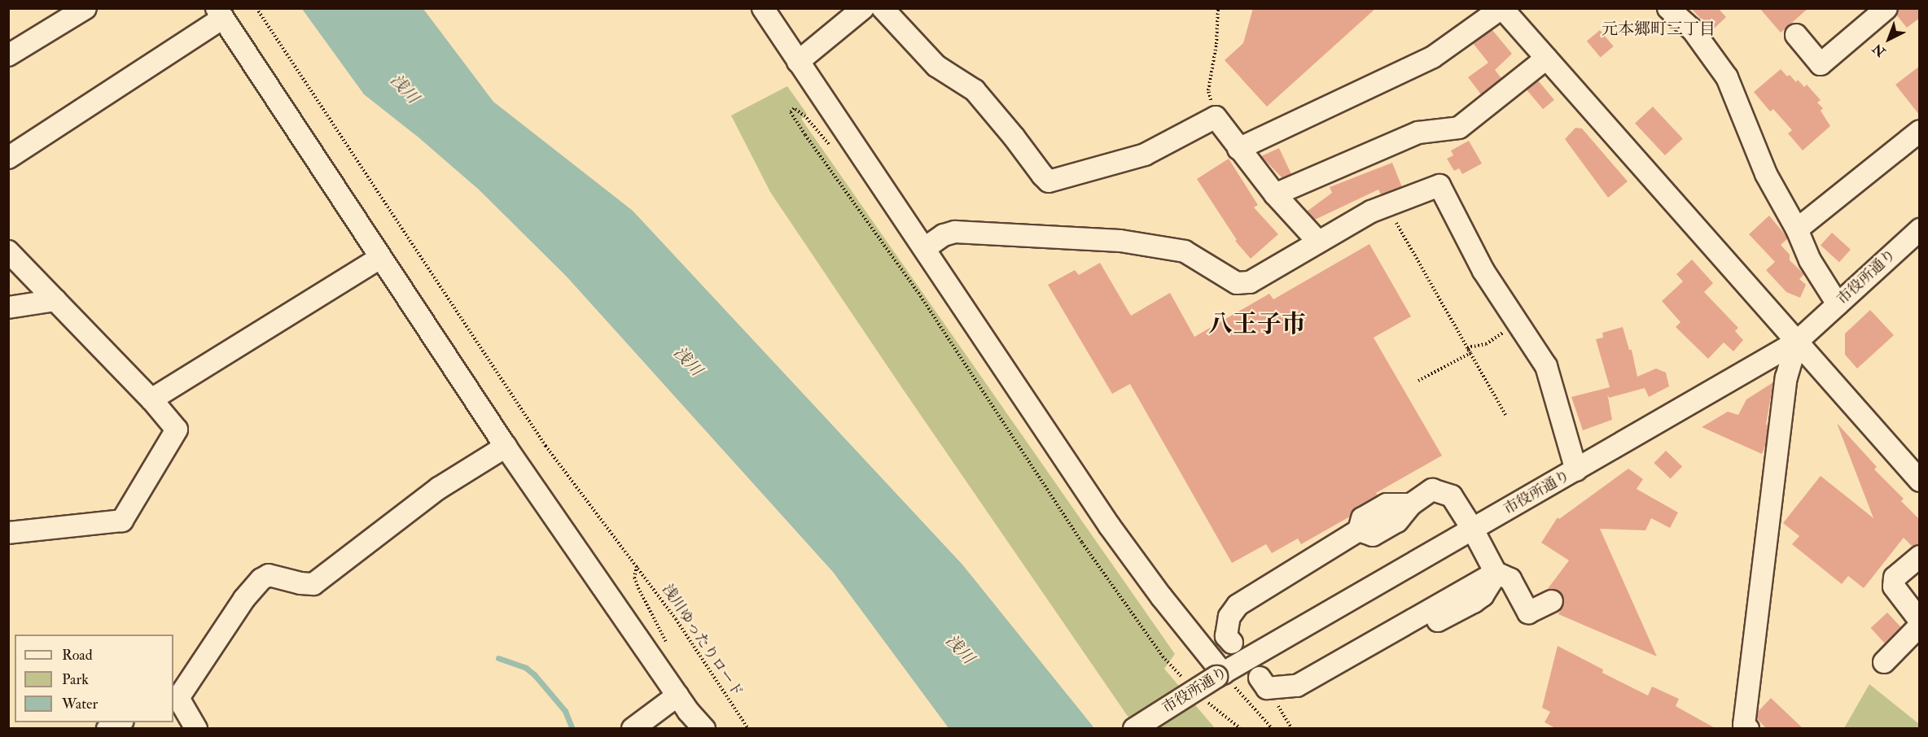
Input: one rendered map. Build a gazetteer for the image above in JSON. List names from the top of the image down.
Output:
{
  "streets": {
    "street": ["市役所通り"],
    "path": ["浅川ゆったりロード"]
  },
  "districts": ["元本郷町三丁目", "八王子市"],
  "water": ["浅川"],
  "legend": ["Road", "Park", "Water"],
  "north": "bottom left"
}
